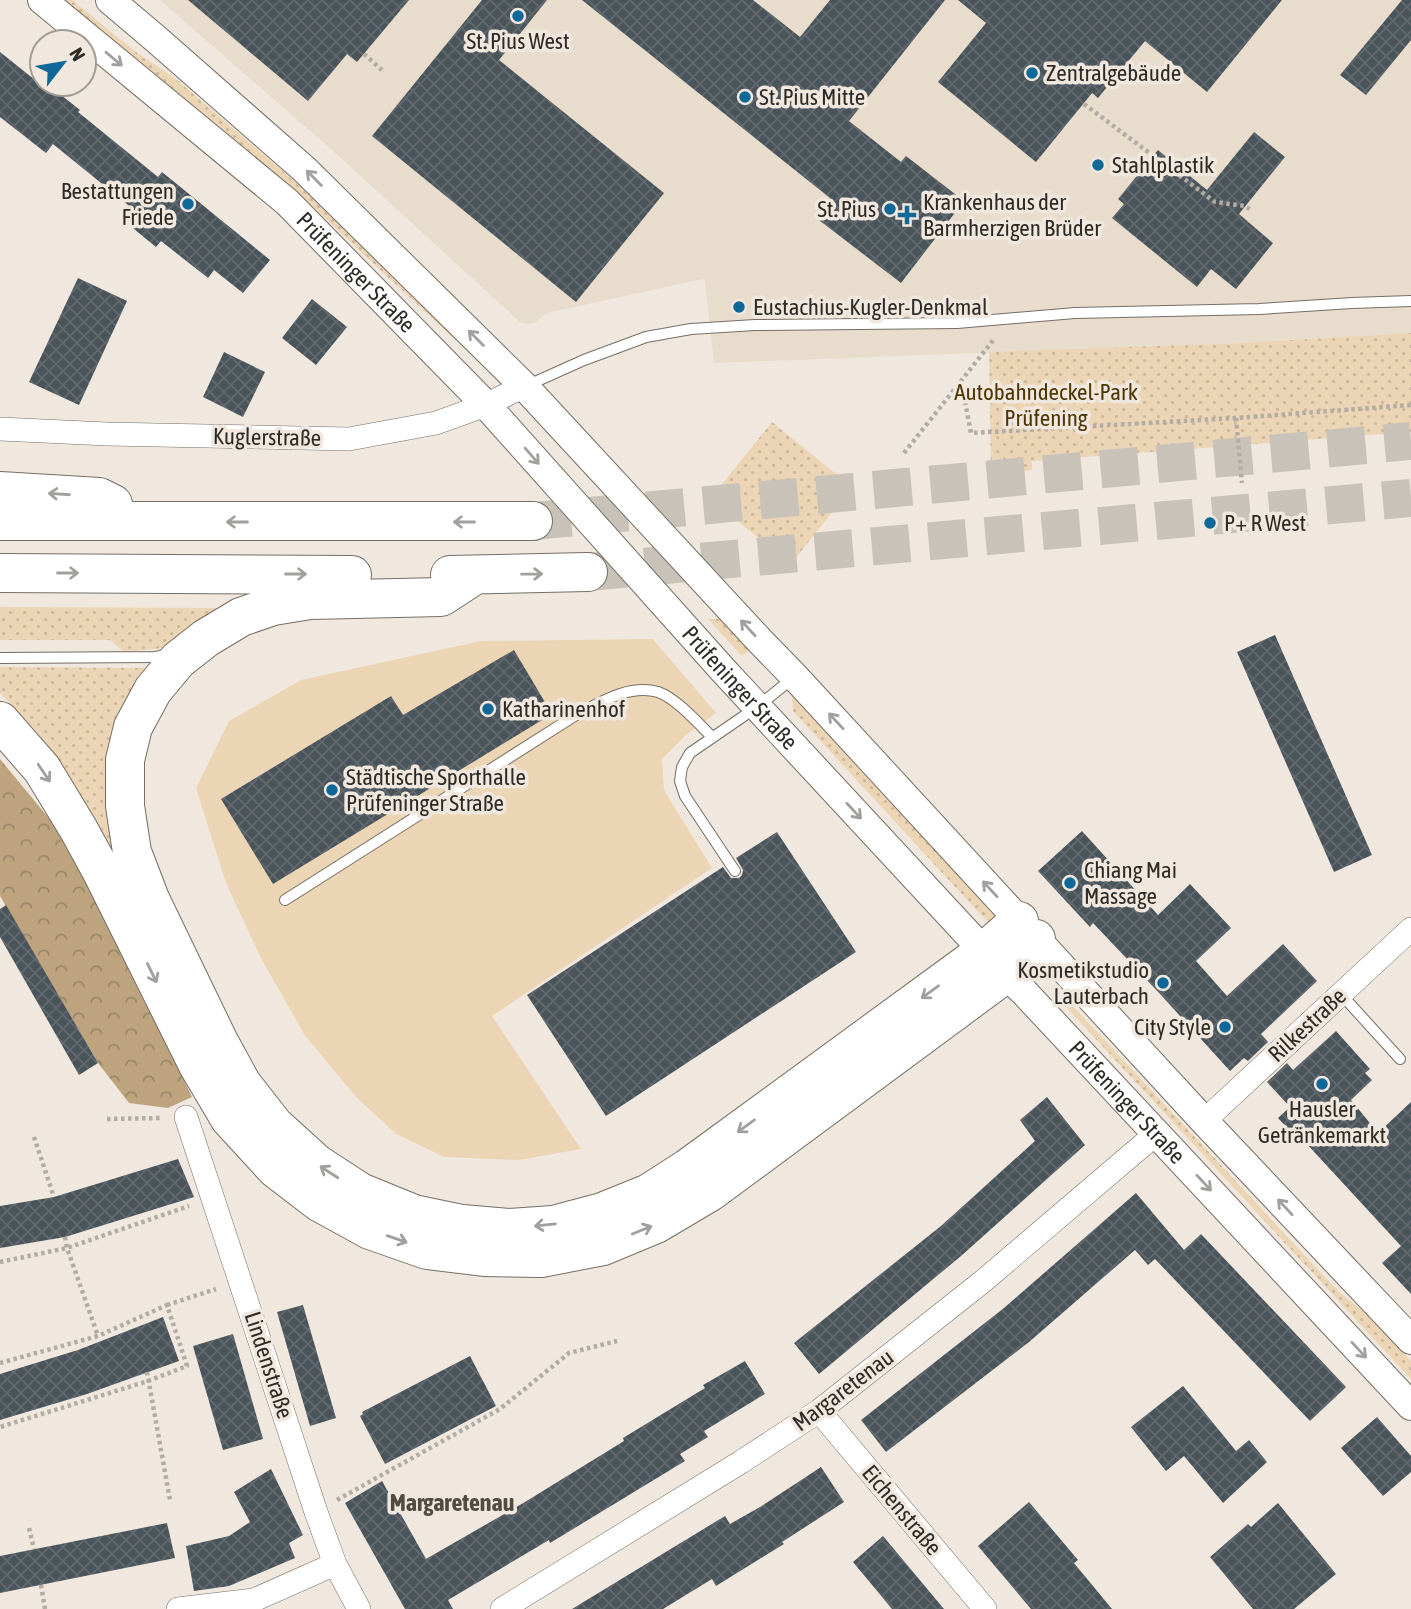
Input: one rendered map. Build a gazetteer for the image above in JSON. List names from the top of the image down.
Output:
{
  "streets": {
    "street": [
      "Prüfeninger Straße",
      "Kuglerstraße",
      "Rilkestraße",
      "Lindenstraße",
      "Margaretenau",
      "Eichenstraße"
    ]
  },
  "crossings": [
    ["Prüfeninger Straße", "Kuglerstraße"],
    ["Prüfeninger Straße", "Rilkestraße"],
    ["Prüfeninger Straße", "Margaretenau"],
    ["Margaretenau", "Eichenstraße"]
  ],
  "districts": ["Margaretenau"],
  "parks": ["Autobahndeckel-Park Prüfening"],
  "places": {
    "other": [
      "St. Pius West",
      "Zentralgebäude",
      "St. Pius Mitte",
      "Stahlplastik",
      "Bestattungen Friede",
      "St. Pius",
      "Eustachius-Kugler-Denkmal",
      "P+ R West",
      "Katharinenhof",
      "Städtische Sporthalle Prüfeninger Straße",
      "Chiang Mai Massage",
      "Kosmetikstudio Lauterbach",
      "City Style",
      "Hausler Getränkemarkt"
    ],
    "health": ["Krankenhaus der Barmherzigen Brüder"]
  },
  "north": "top right"
}
